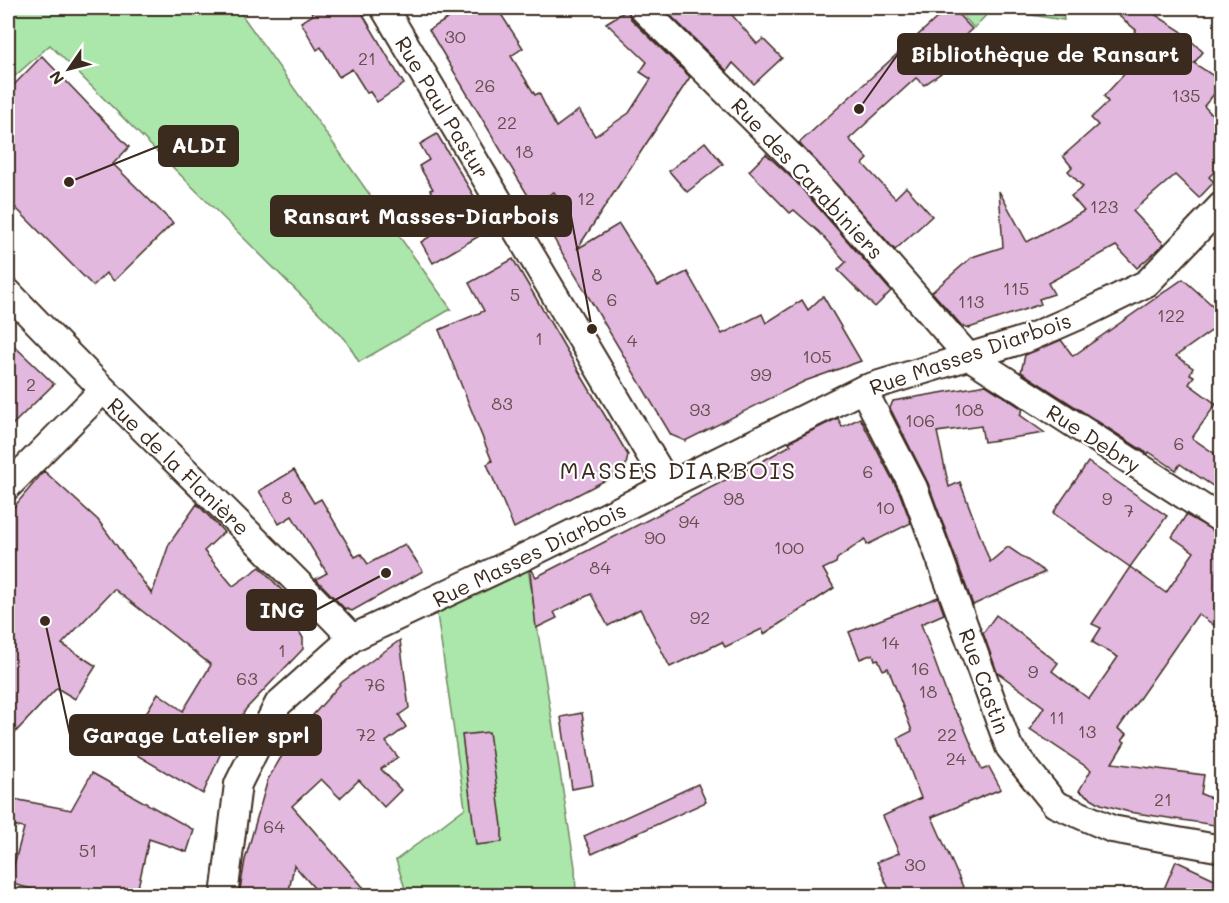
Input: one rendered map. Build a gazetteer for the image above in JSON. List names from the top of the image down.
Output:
{
  "streets": {
    "street": [
      "Rue Paul Pastur",
      "Rue des Carabiniers",
      "Rue Masses Diarbois",
      "Rue Debry",
      "Rue de la Flanière",
      "Rue Castin"
    ]
  },
  "crossings": [
    ["Rue Paul Pastur", "Rue Masses Diarbois"],
    ["Rue des Carabiniers", "Rue Masses Diarbois"],
    ["Rue des Carabiniers", "Rue Debry"],
    ["Rue Masses Diarbois", "Rue Debry"],
    ["Rue Masses Diarbois", "Rue de la Flanière"],
    ["Rue Masses Diarbois", "Rue Castin"]
  ],
  "districts": ["MASSES DIARBOIS"],
  "places": [
    "Bibliothèque de Ransart",
    "ALDI",
    "Ransart Masses-Diarbois",
    "ING",
    "Garage Latelier sprl"
  ],
  "house_numbers": [
    "30",
    "21",
    "26",
    "135",
    "22",
    "18",
    "12",
    "123",
    "8",
    "115",
    "5",
    "6",
    "113",
    "122",
    "1",
    "4",
    "105",
    "99",
    "2",
    "83",
    "93",
    "108",
    "106",
    "6",
    "6",
    "8",
    "98",
    "9",
    "10",
    "7",
    "94",
    "90",
    "100",
    "84",
    "92",
    "14",
    "1",
    "16",
    "9",
    "63",
    "76",
    "18",
    "11",
    "13",
    "72",
    "22",
    "24",
    "21",
    "64",
    "51",
    "30"
  ],
  "north": "bottom left"
}
